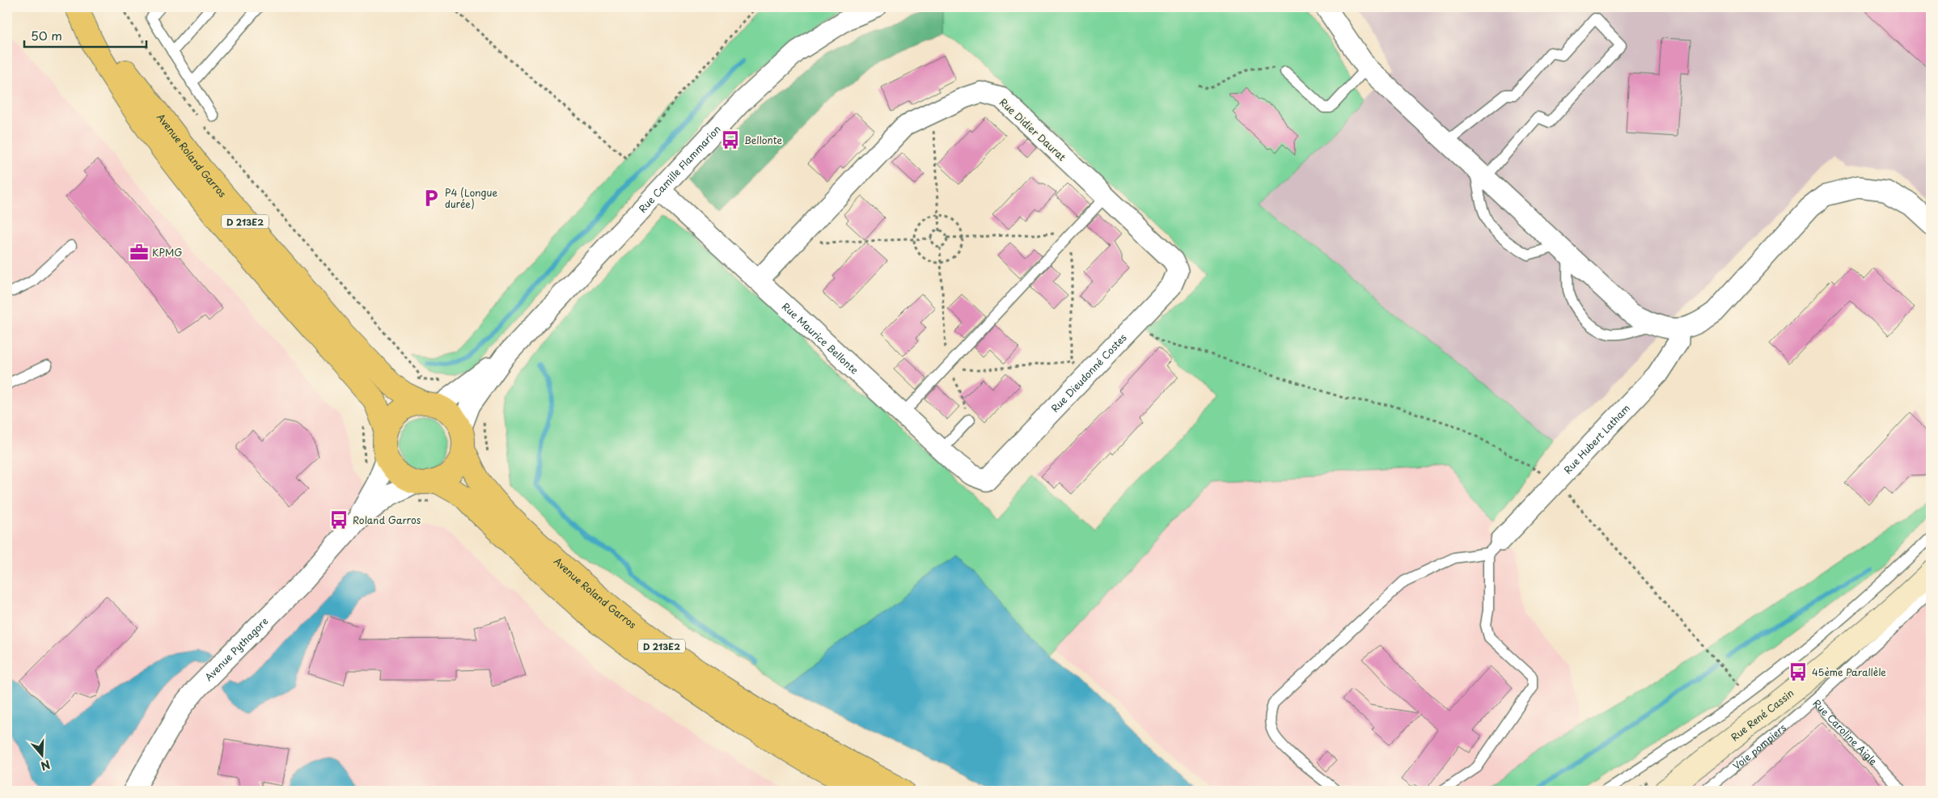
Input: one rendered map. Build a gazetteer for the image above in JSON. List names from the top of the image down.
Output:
{
  "streets": {
    "main road": ["Avenue Roland Garros", "D 213E2"],
    "street": [
      "Rue Didier Daurat",
      "Rue Camille Flammarion",
      "Rue Maurice Bellonte",
      "Rue Dieudonné Costes",
      "Rue Hubert Latham",
      "Avenue Pythagore",
      "Rue René Cassin"
    ],
    "lane": ["Rue Caroline Aigle", "Voie pompiers"]
  },
  "crossings": [
    ["Rue Didier Daurat", "Rue Maurice Bellonte"],
    ["Rue Didier Daurat", "Rue Dieudonné Costes"],
    ["Avenue Roland Garros", "Rue Camille Flammarion"],
    ["Avenue Roland Garros", "Avenue Pythagore"],
    ["Rue Camille Flammarion", "Rue Maurice Bellonte"],
    ["Rue Camille Flammarion", "Avenue Pythagore"],
    ["Rue Maurice Bellonte", "Rue Dieudonné Costes"],
    ["Rue Caroline Aigle", "Voie pompiers"]
  ],
  "places": {
    "bus stop": ["Bellonte", "Roland Garros", "45ème Parallèle"],
    "parking": ["P4 (Longue durée)"],
    "office": ["KPMG"]
  },
  "scale_bar": "50 m",
  "north": "bottom"
}
